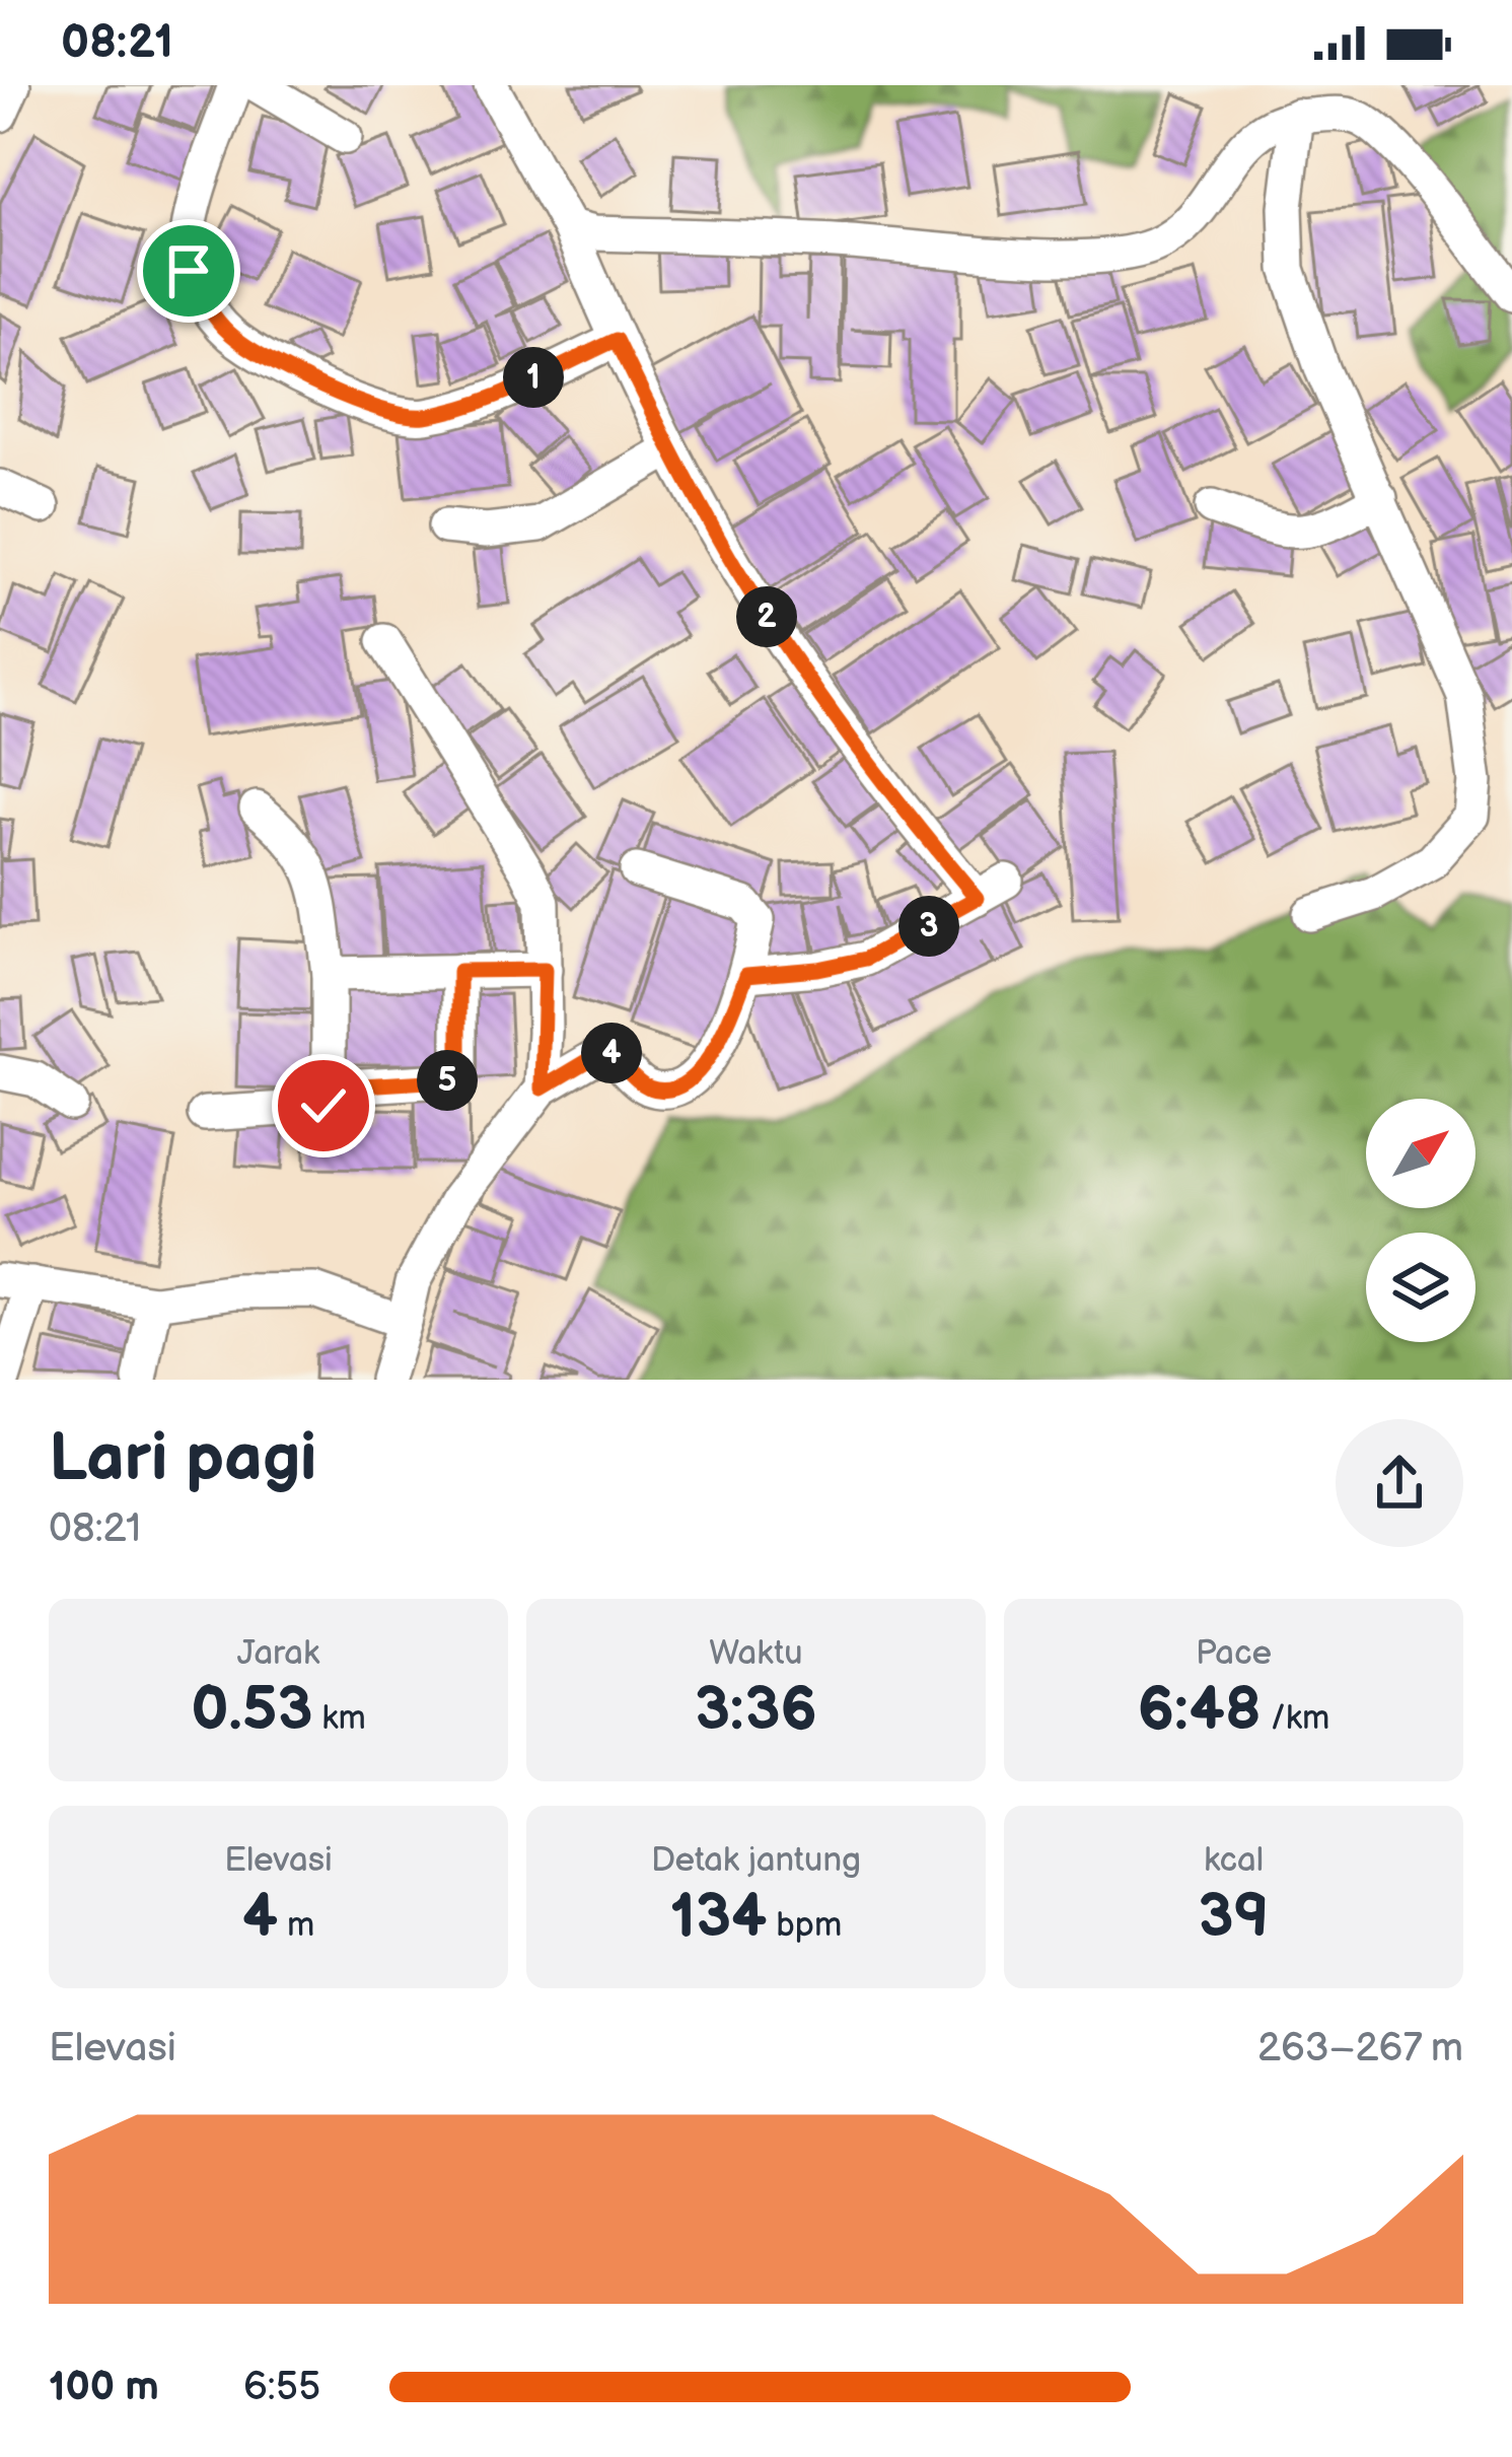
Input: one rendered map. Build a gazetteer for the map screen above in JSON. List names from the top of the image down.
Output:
{
  "north": "top right",
  "page": {
    "status": "08:21",
    "pins": [
      "1",
      "2",
      "3",
      "4",
      "5"
    ],
    "heading": ["Lari pagi", "08:21"],
    "stats": [
      ["Jarak", "0.53 km"],
      ["Waktu", "3:36"],
      ["Pace", "6:48 /km"],
      ["Elevasi", "4 m"],
      ["Detak jantung", "134 bpm"],
      ["kcal", "39"]
    ],
    "chart": ["Elevasi", "263–267 m"],
    "list": [
      {
        "name": "100 m",
        "note": "6:55"
      }
    ]
  }
}
